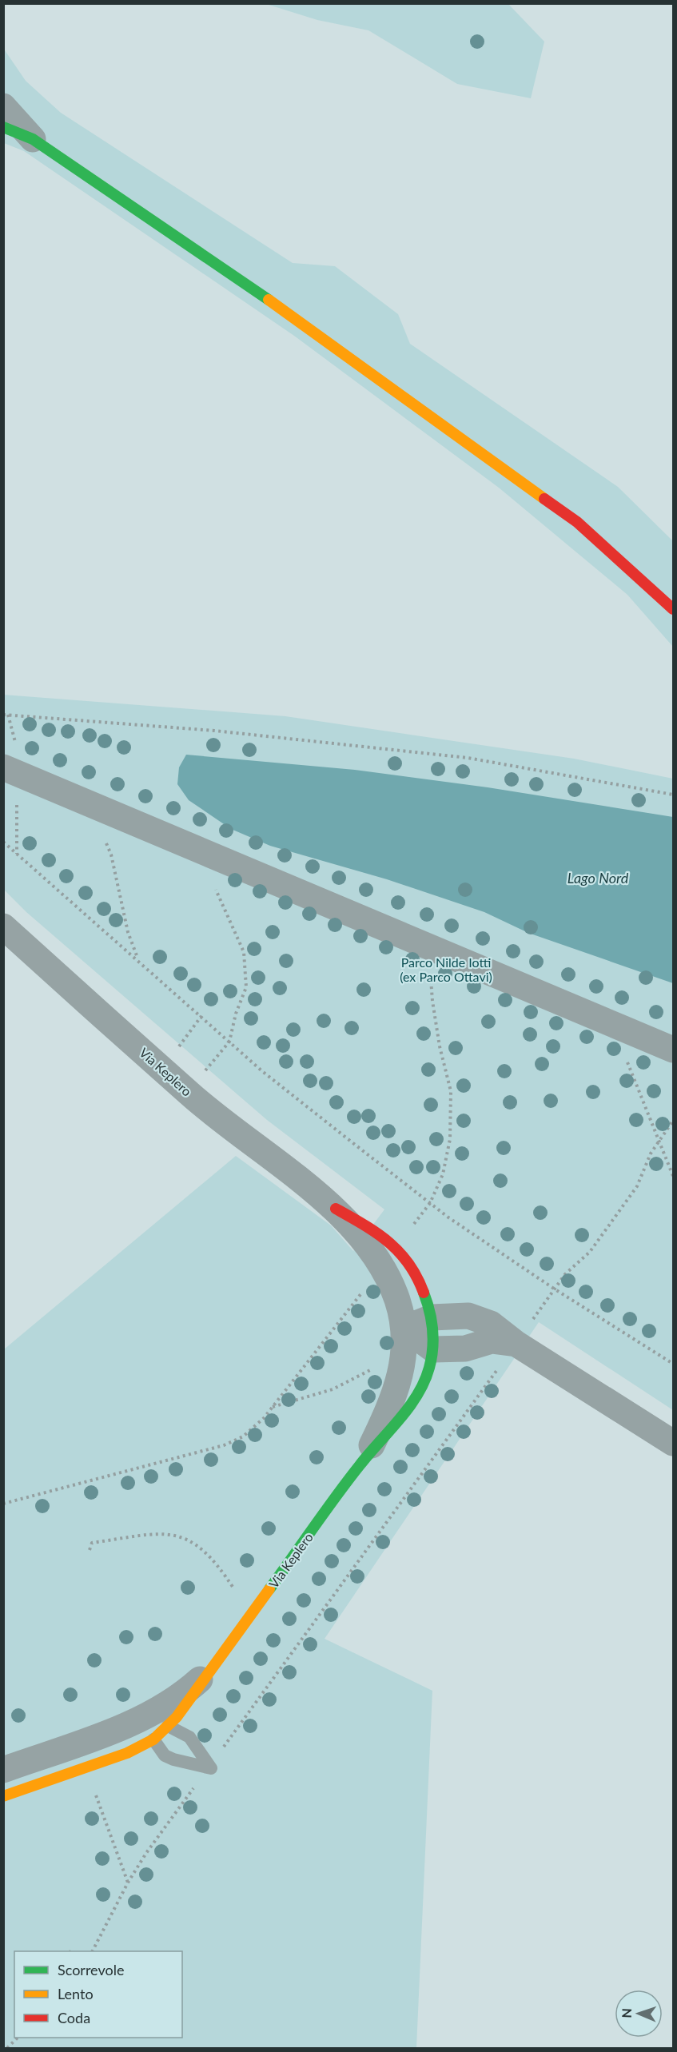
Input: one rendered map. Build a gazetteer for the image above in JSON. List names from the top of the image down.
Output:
{
  "streets": {
    "street": ["Via Keplero"]
  },
  "water": ["Lago Nord"],
  "parks": ["Parco Nilde Iotti (ex Parco Ottavi)"],
  "legend": ["Scorrevole", "Lento", "Coda"],
  "north": "left"
}
